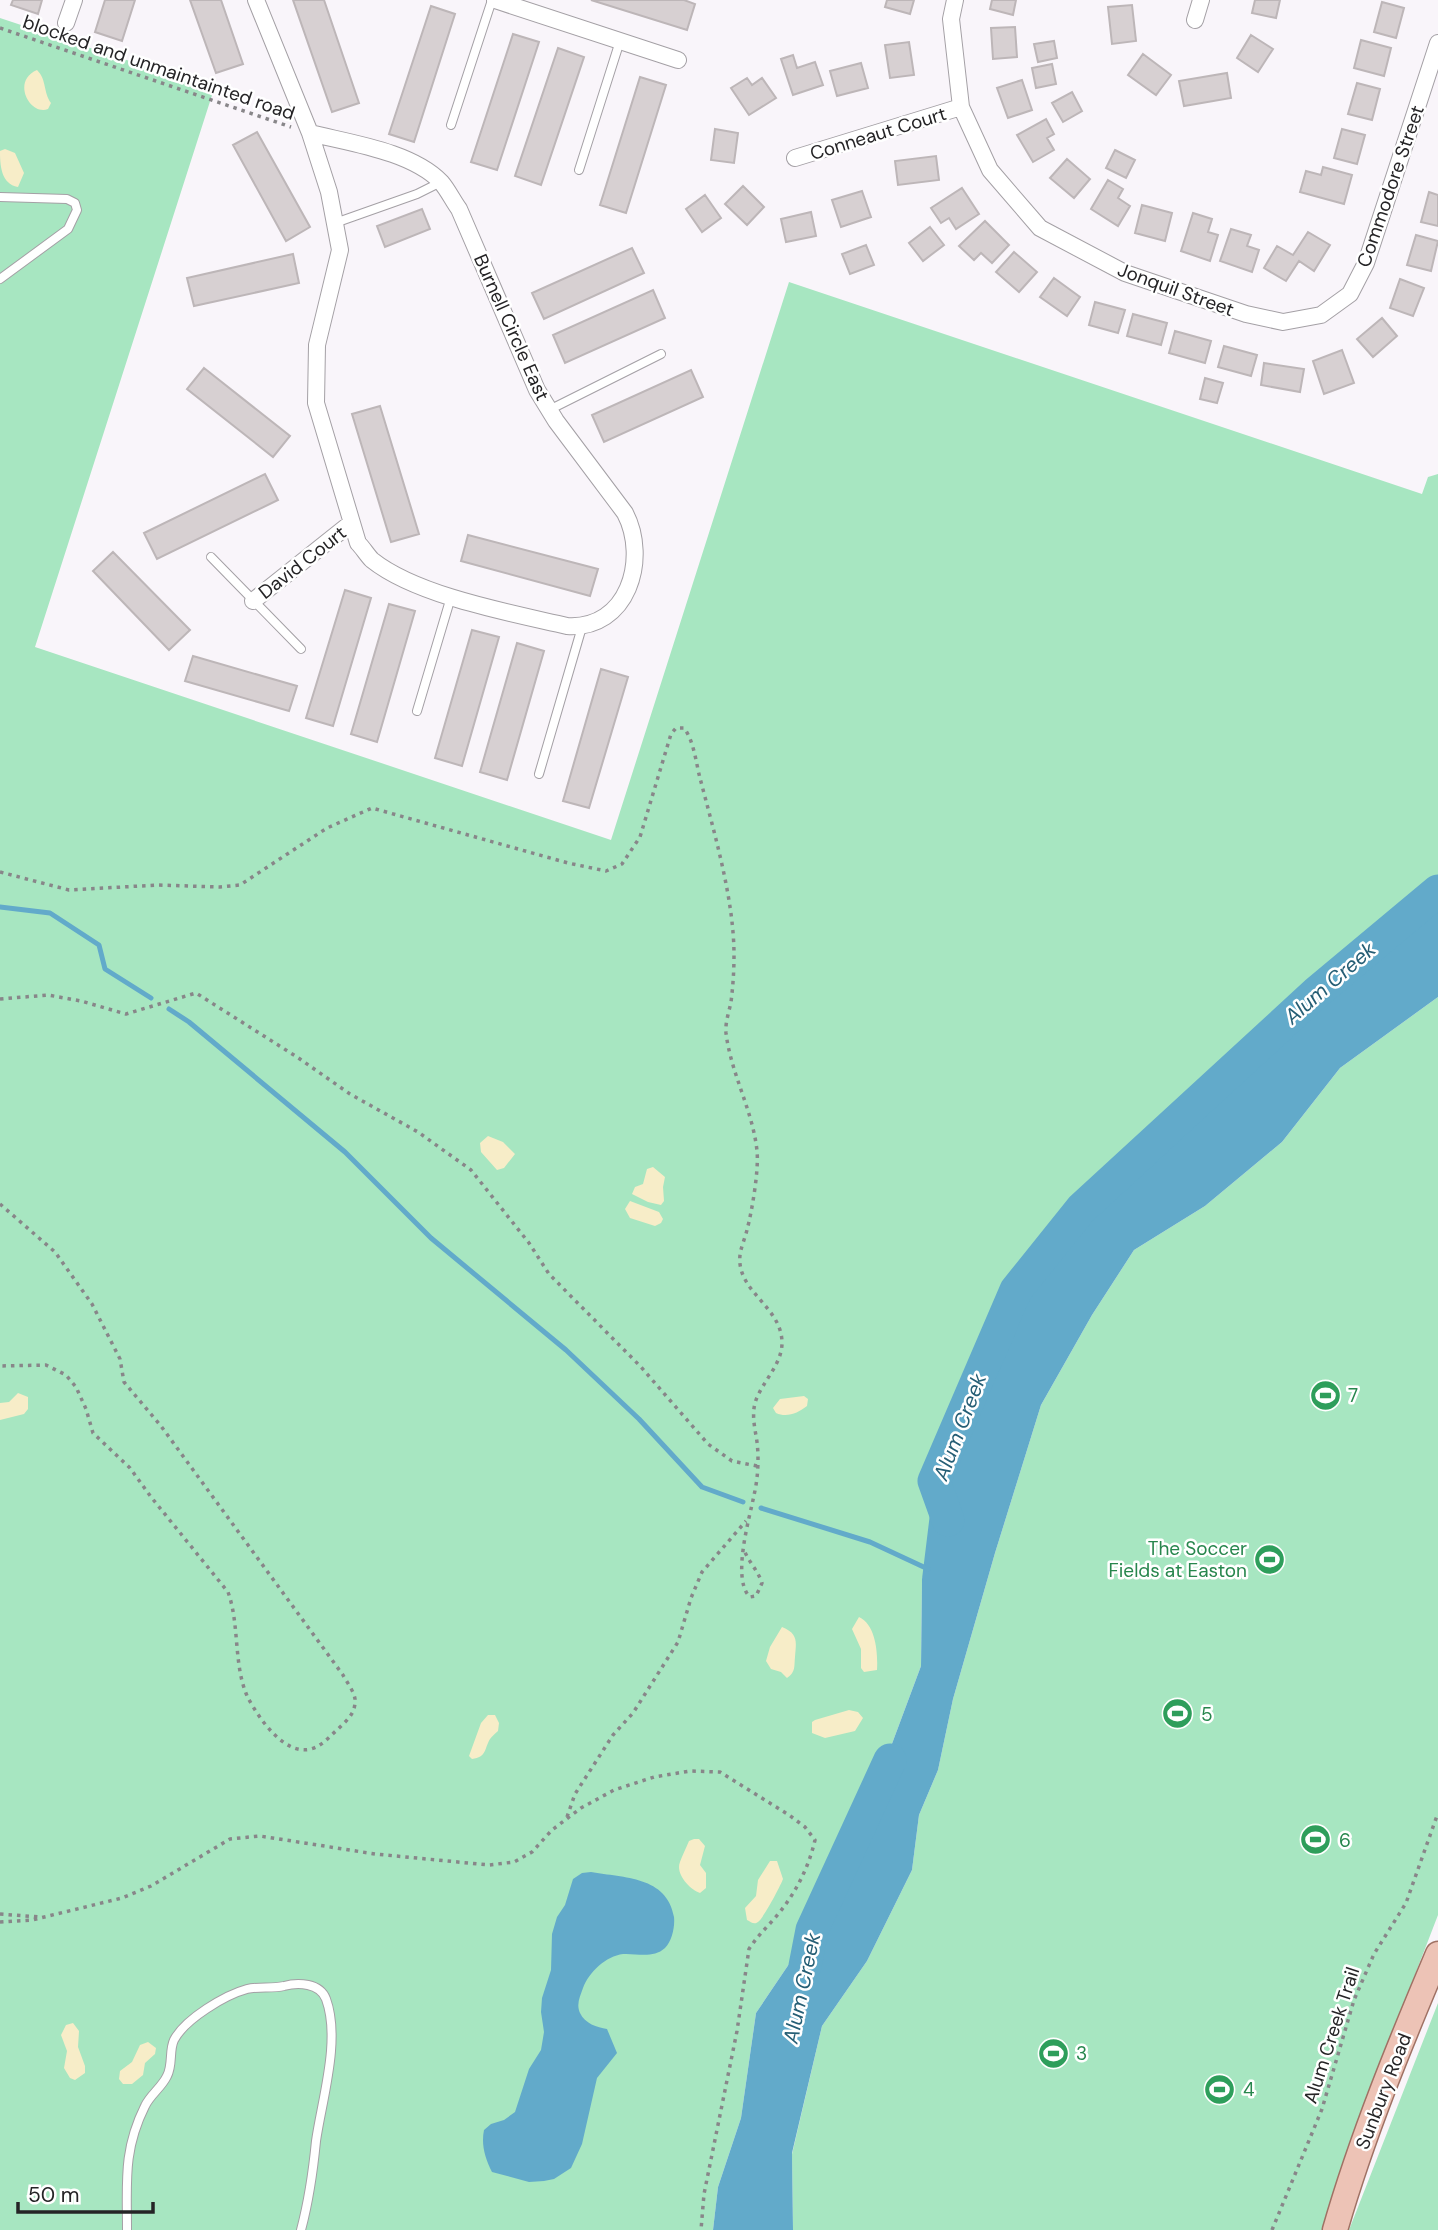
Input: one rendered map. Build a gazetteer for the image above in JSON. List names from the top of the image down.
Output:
{
  "streets": {
    "main road": ["Sunbury Road"],
    "street": [
      "Conneaut Court",
      "Commodore Street",
      "Jonquil Street",
      "Burnell Circle East",
      "David Court"
    ],
    "path": ["blocked and unmaintainted road", "Alum Creek Trail"]
  },
  "crossings": [
    ["blocked and unmaintainted road", "Burnell Circle East"],
    ["Conneaut Court", "Jonquil Street"],
    ["Commodore Street", "Jonquil Street"]
  ],
  "water": ["Alum Creek"],
  "places": {
    "sports": [
      "7",
      "The Soccer Fields at Easton",
      "5",
      "6",
      "3",
      "4"
    ]
  },
  "scale_bar": "50 m"
}
